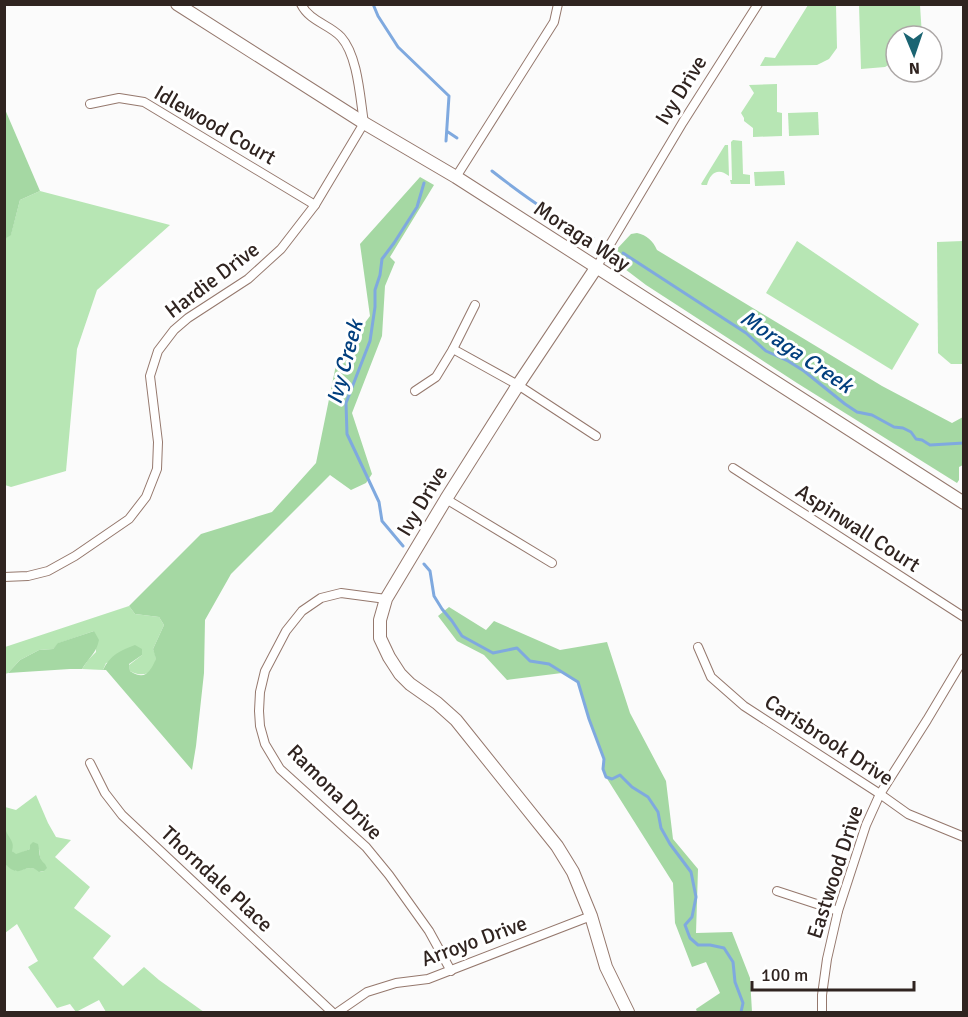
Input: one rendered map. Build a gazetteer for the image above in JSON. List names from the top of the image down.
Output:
{
  "streets": {
    "main road": ["Ivy Drive", "Moraga Way"],
    "street": [
      "Idlewood Court",
      "Hardie Drive",
      "Aspinwall Court",
      "Carisbrook Drive",
      "Ramona Drive",
      "Eastwood Drive",
      "Thorndale Place",
      "Arroyo Drive"
    ]
  },
  "crossings": [
    ["Ivy Drive", "Moraga Way"],
    ["Ivy Drive", "Ramona Drive"],
    ["Ivy Drive", "Arroyo Drive"],
    ["Idlewood Court", "Hardie Drive"],
    ["Moraga Way", "Hardie Drive"],
    ["Carisbrook Drive", "Eastwood Drive"],
    ["Ramona Drive", "Arroyo Drive"]
  ],
  "water": ["Moraga Creek", "Ivy Creek"],
  "scale_bar": "100 m",
  "north": "bottom"
}
